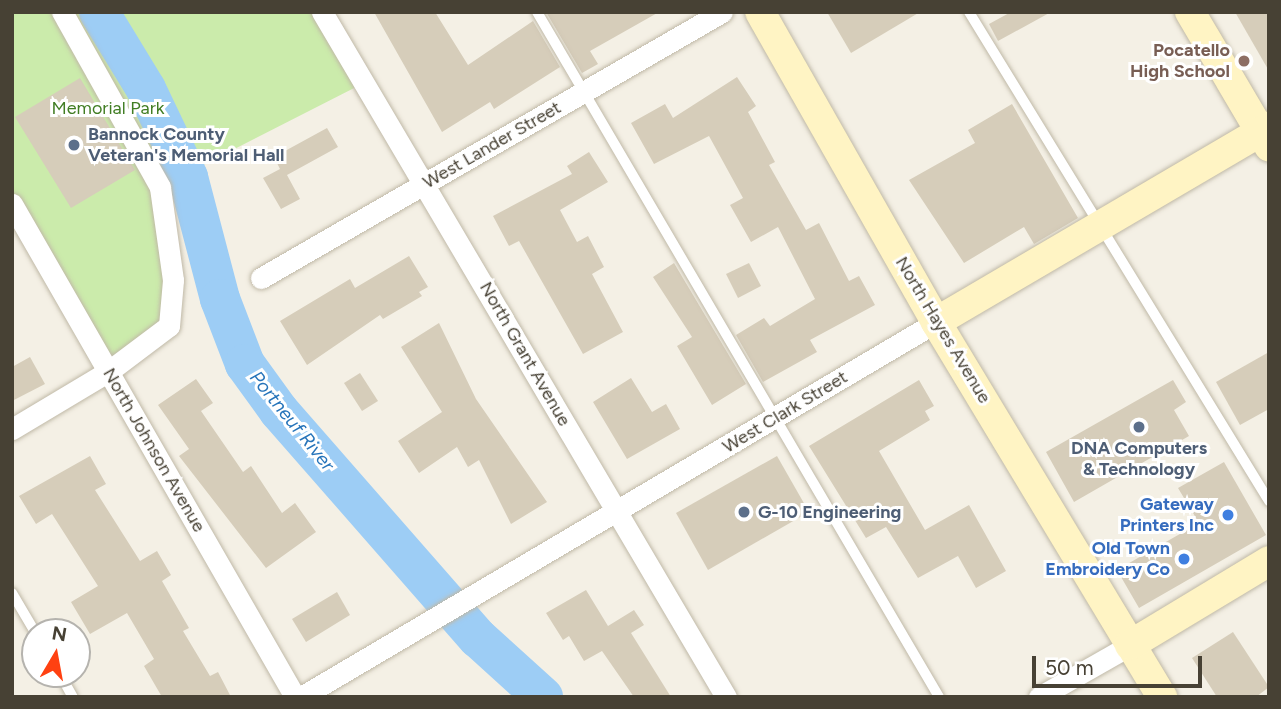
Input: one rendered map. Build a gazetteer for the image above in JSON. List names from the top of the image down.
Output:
{
  "streets": {
    "street": [
      "West Lander Street",
      "North Hayes Avenue",
      "North Grant Avenue",
      "West Clark Street",
      "North Johnson Avenue"
    ]
  },
  "crossings": [
    ["West Lander Street", "North Grant Avenue"],
    ["North Hayes Avenue", "West Clark Street"],
    ["North Grant Avenue", "West Clark Street"]
  ],
  "water": ["Portneuf River"],
  "parks": ["Memorial Park"],
  "places": [
    "Pocatello High School",
    "Bannock County Veteran's Memorial Hall",
    "DNA Computers & Technology",
    "G-10 Engineering",
    "Gateway Printers Inc",
    "Old Town Embroidery Co"
  ],
  "scale_bar": "50 m",
  "north": "top"
}
